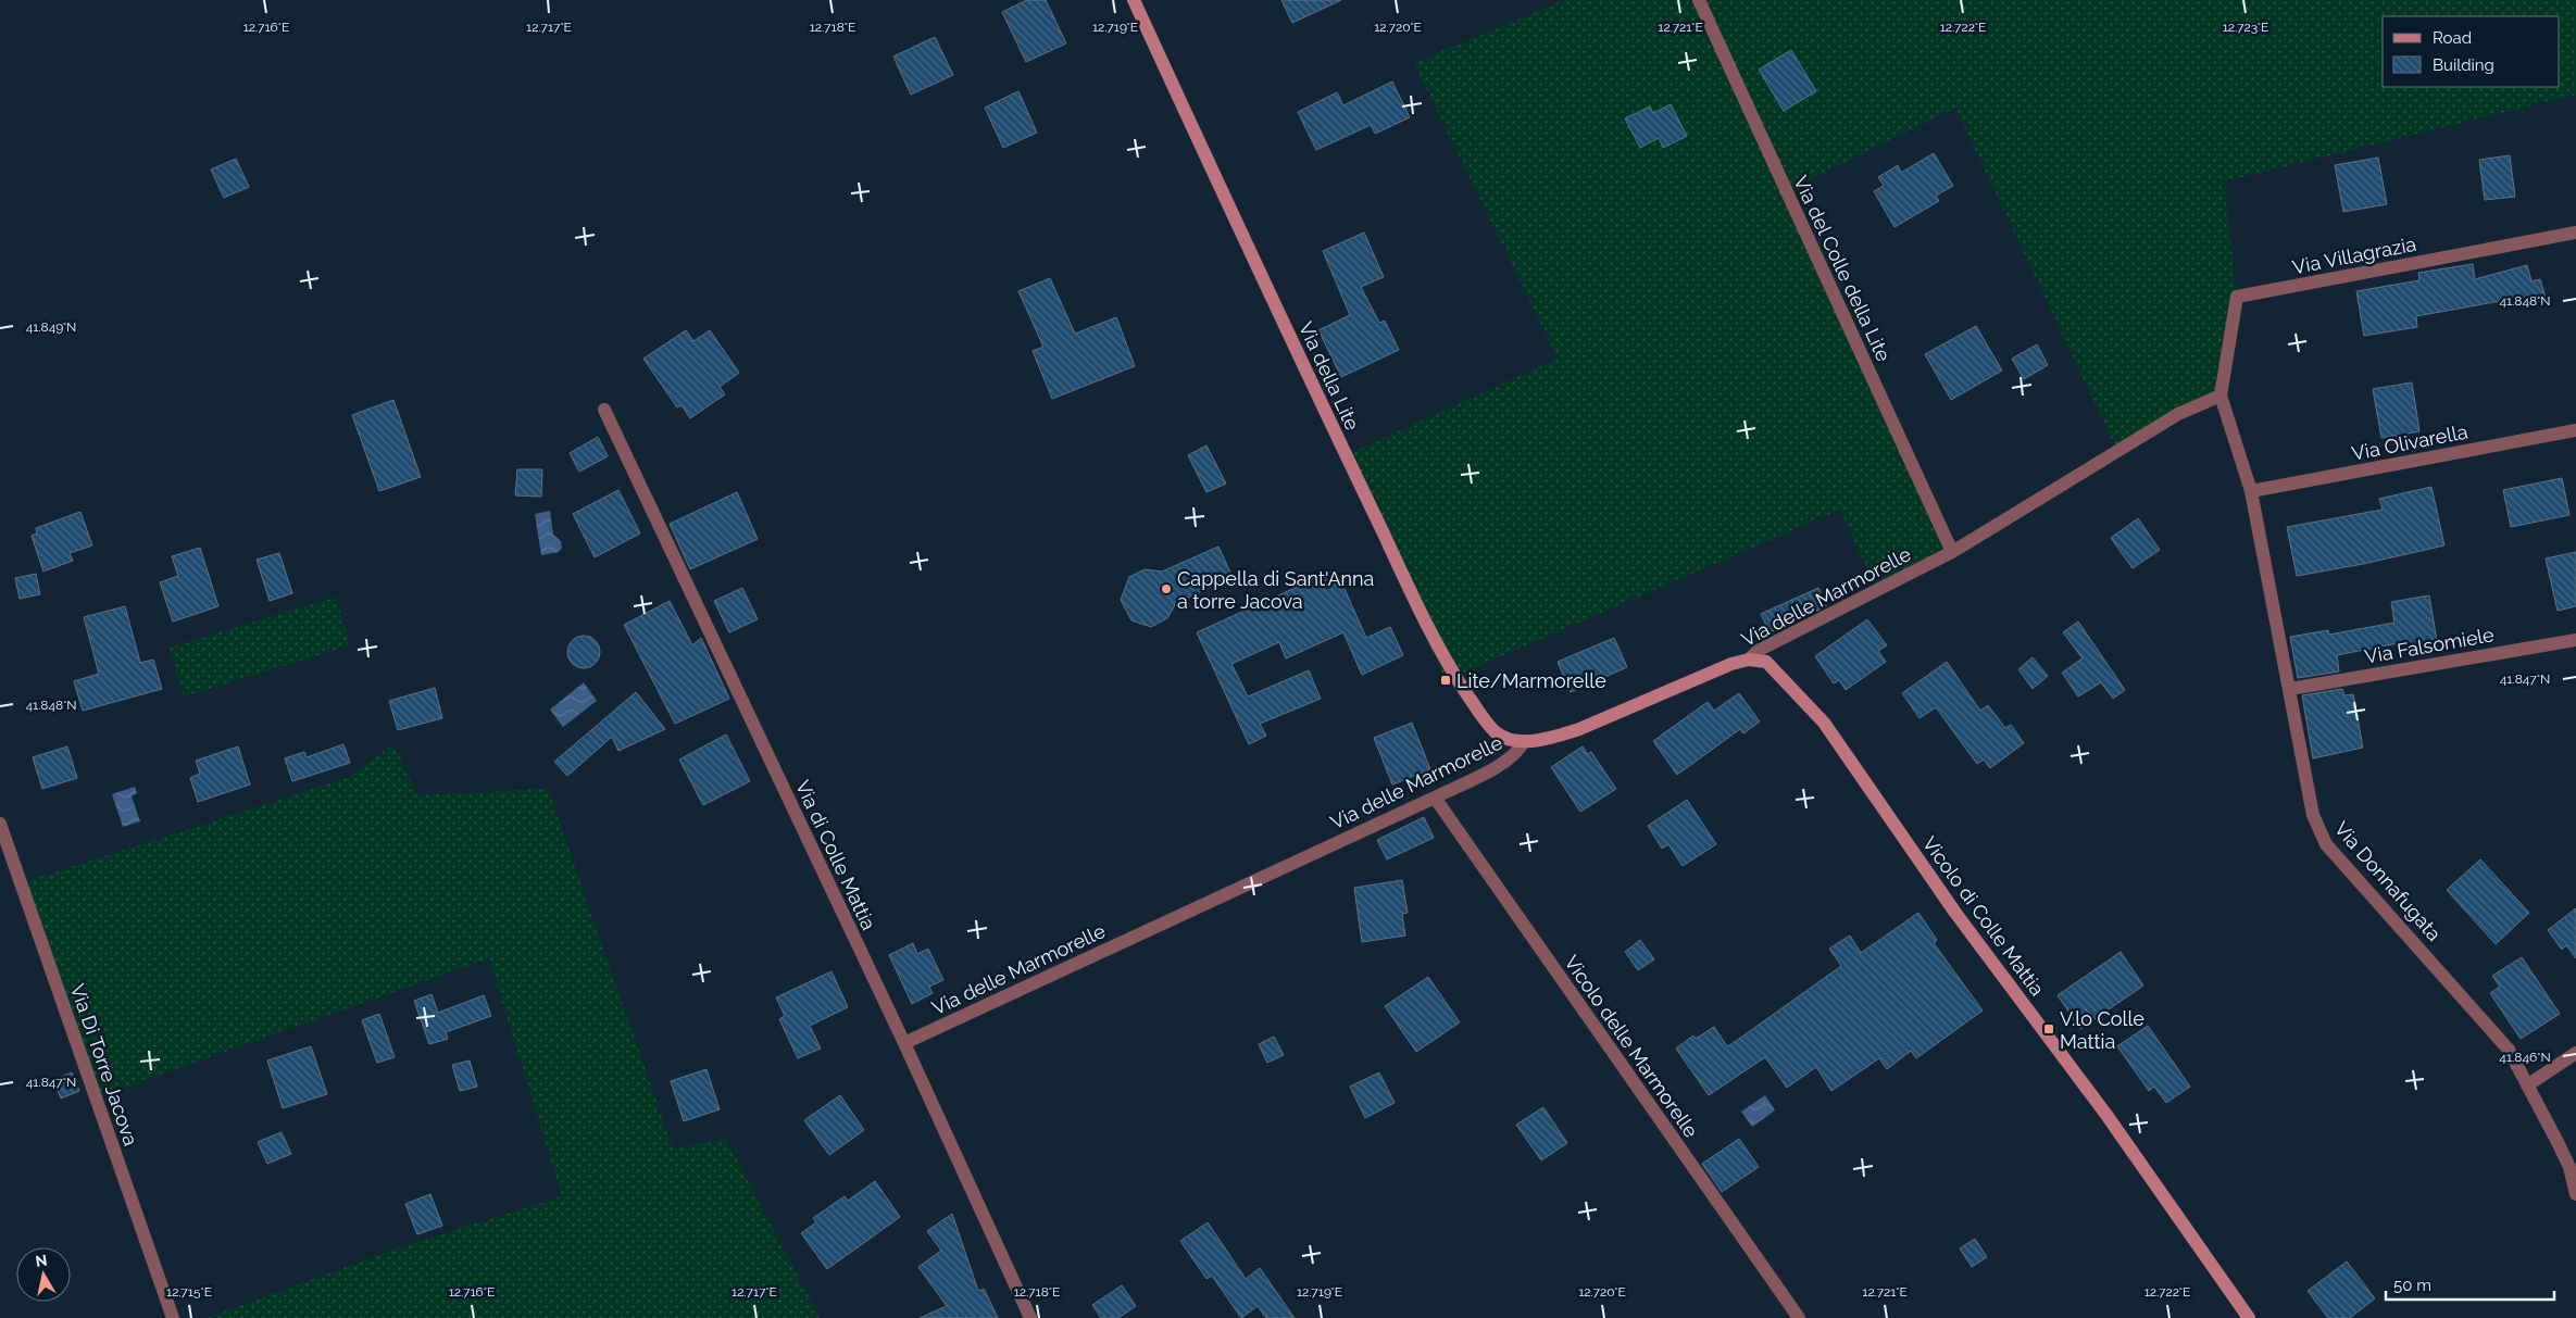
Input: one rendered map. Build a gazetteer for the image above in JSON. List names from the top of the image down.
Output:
{
  "streets": {
    "street": [
      "Via Villagrazia",
      "Via del Colle della Lite",
      "Via della Lite",
      "Via Olivarella",
      "Via delle Marmorelle",
      "Via Falsomiele",
      "Via di Colle Mattia",
      "Via Donnafugata",
      "Vicolo di Colle Mattia",
      "Vicolo delle Marmorelle",
      "Via Di Torre Jacova"
    ]
  },
  "crossings": [
    ["Via Villagrazia", "Via delle Marmorelle"],
    ["Via Villagrazia", "Via Donnafugata"],
    ["Via del Colle della Lite", "Via delle Marmorelle"],
    ["Via della Lite", "Via delle Marmorelle"],
    ["Via Olivarella", "Via Donnafugata"],
    ["Via delle Marmorelle", "Via di Colle Mattia"],
    ["Via delle Marmorelle", "Via Donnafugata"],
    ["Via delle Marmorelle", "Vicolo di Colle Mattia"],
    ["Via delle Marmorelle", "Vicolo delle Marmorelle"],
    ["Via Falsomiele", "Via Donnafugata"]
  ],
  "places": {
    "other": ["Cappella di Sant'Anna a torre Jacova"],
    "transit": ["Lite/Marmorelle", "V.lo Colle Mattia"]
  },
  "legend": ["Road", "Building"],
  "scale_bar": "50 m",
  "north": "top",
  "coordinates": [
    "12.716°E",
    "12.717°E",
    "12.718°E",
    "12.719°E",
    "12.720°E",
    "12.721°E",
    "12.722°E",
    "12.723°E",
    "41.848°N",
    "41.849°N",
    "41.847°N",
    "41.846°N",
    "12.715°E"
  ]
}
